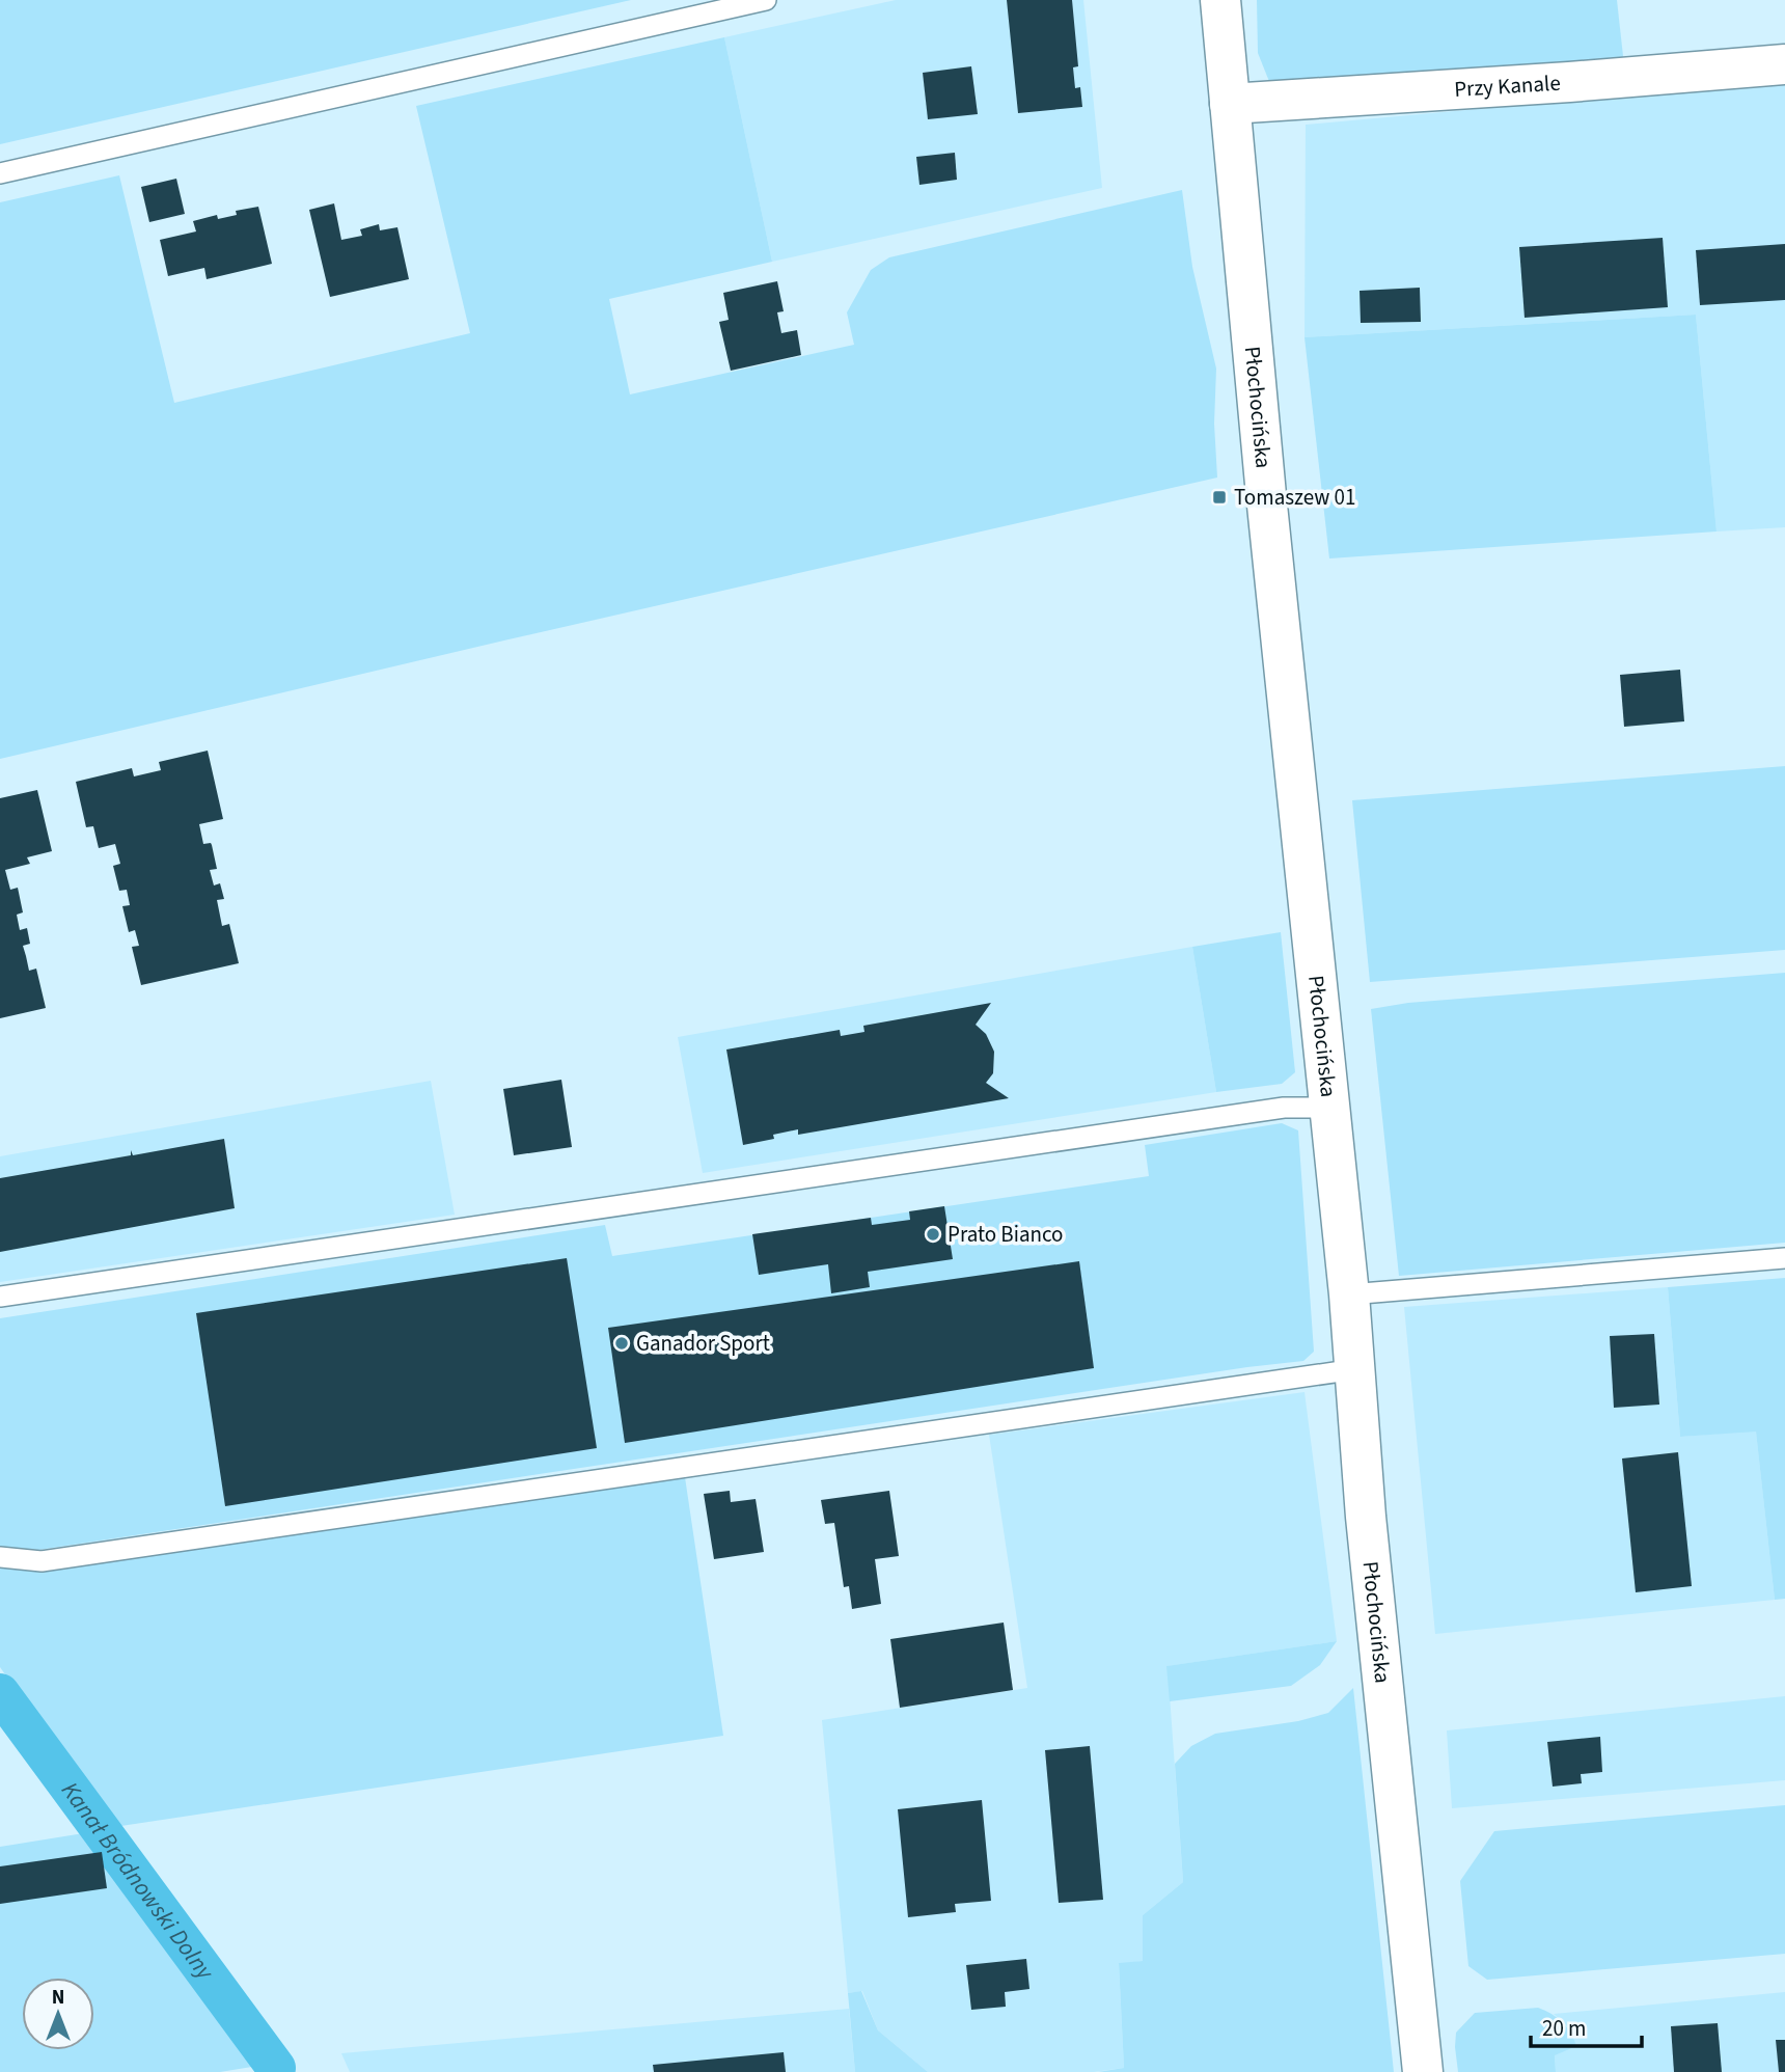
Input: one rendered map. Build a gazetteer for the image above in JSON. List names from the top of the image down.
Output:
{
  "streets": {
    "main road": ["Przy Kanale", "Płochocińska"]
  },
  "crossings": [
    ["Przy Kanale", "Płochocińska"]
  ],
  "water": ["Kanał Bródnowski Dolny"],
  "places": {
    "transit": ["Tomaszew 01"],
    "other": ["Prato Bianco", "Ganador Sport"]
  },
  "scale_bar": "20 m",
  "north": "top"
}
